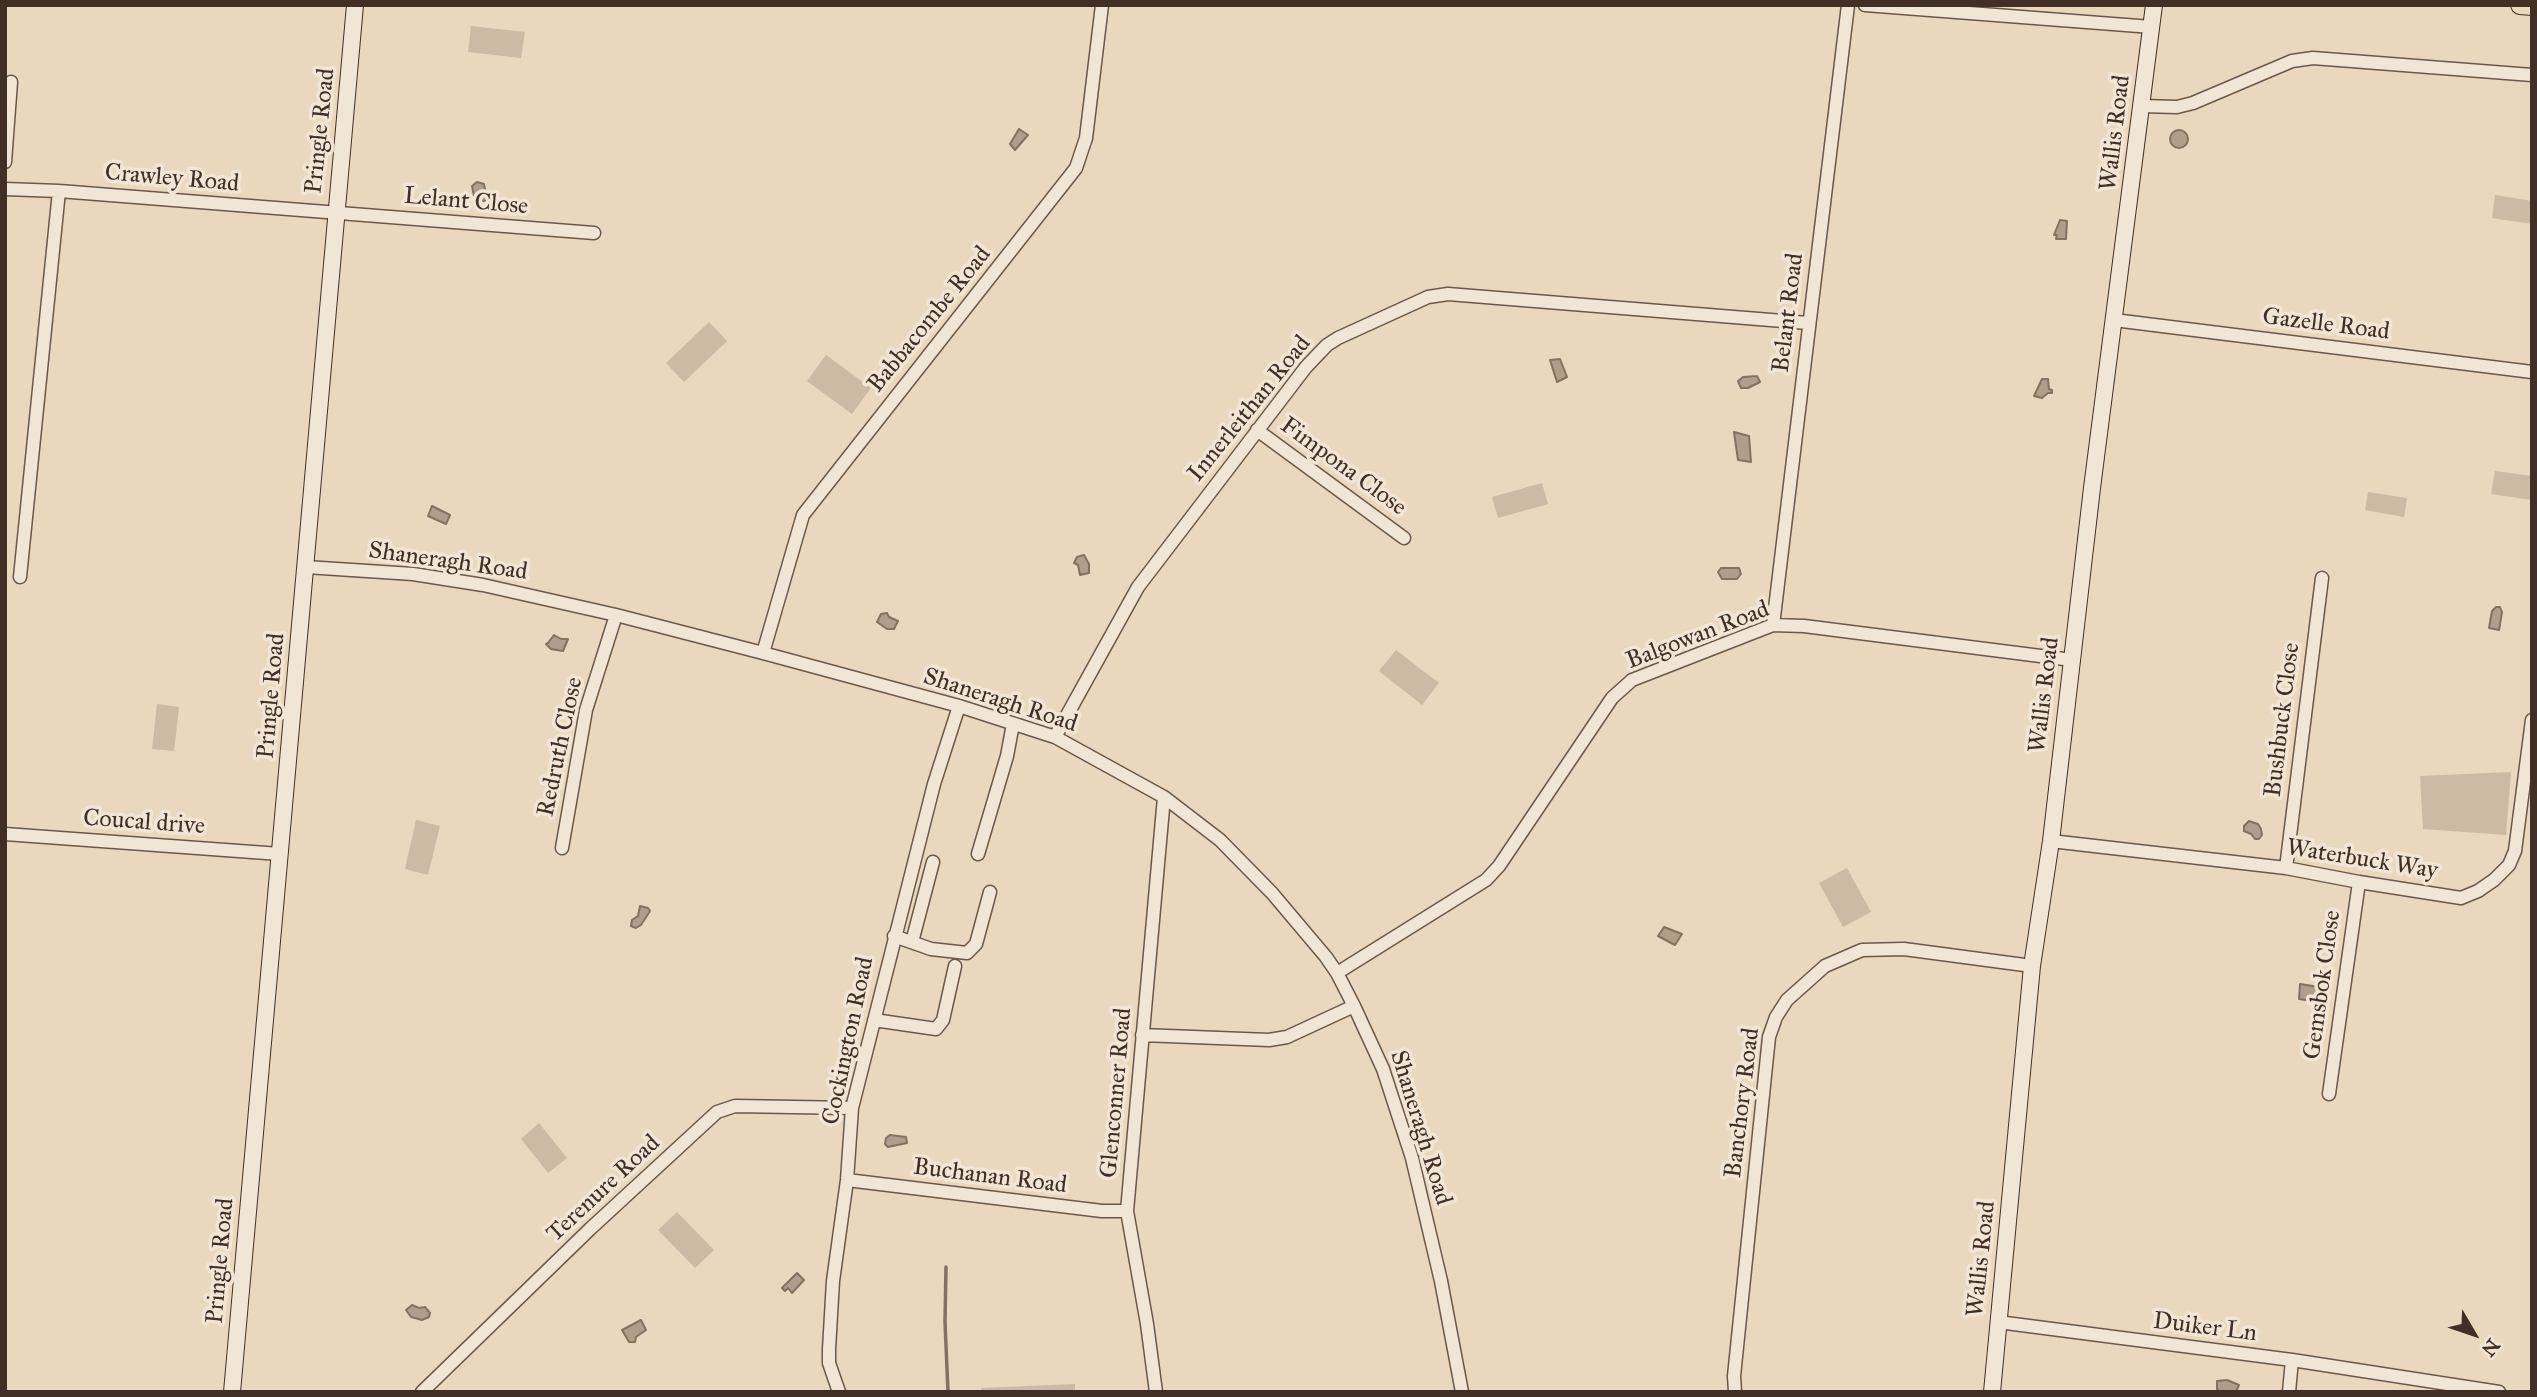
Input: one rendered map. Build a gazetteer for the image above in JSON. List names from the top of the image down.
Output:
{
  "streets": {
    "street": [
      "Pringle Road",
      "Wallis Road",
      "Crawley Road",
      "Lelant Close",
      "Belant Road",
      "Babbacombe Road",
      "Gazelle Road",
      "Innerleithan Road",
      "Fimpona Close",
      "Shaneragh Road",
      "Balgowan Road",
      "Bushbuck Close",
      "Redruth Close",
      "Coucal drive",
      "Waterbuck Way",
      "Gemsbok Close",
      "Cockington Road",
      "Glenconner Road",
      "Banchory Road",
      "Buchanan Road",
      "Terenure Road",
      "Duiker Ln"
    ]
  },
  "crossings": [
    ["Pringle Road", "Crawley Road"],
    ["Pringle Road", "Lelant Close"],
    ["Pringle Road", "Shaneragh Road"],
    ["Pringle Road", "Coucal drive"],
    ["Wallis Road", "Gazelle Road"],
    ["Wallis Road", "Balgowan Road"],
    ["Wallis Road", "Waterbuck Way"],
    ["Wallis Road", "Banchory Road"],
    ["Wallis Road", "Duiker Ln"],
    ["Crawley Road", "Lelant Close"],
    ["Belant Road", "Innerleithan Road"],
    ["Belant Road", "Balgowan Road"],
    ["Babbacombe Road", "Shaneragh Road"],
    ["Innerleithan Road", "Fimpona Close"],
    ["Innerleithan Road", "Shaneragh Road"],
    ["Shaneragh Road", "Balgowan Road"],
    ["Shaneragh Road", "Redruth Close"],
    ["Shaneragh Road", "Cockington Road"],
    ["Shaneragh Road", "Glenconner Road"],
    ["Bushbuck Close", "Waterbuck Way"],
    ["Waterbuck Way", "Gemsbok Close"],
    ["Cockington Road", "Buchanan Road"],
    ["Cockington Road", "Terenure Road"],
    ["Glenconner Road", "Buchanan Road"]
  ],
  "north": "bottom right"
}
